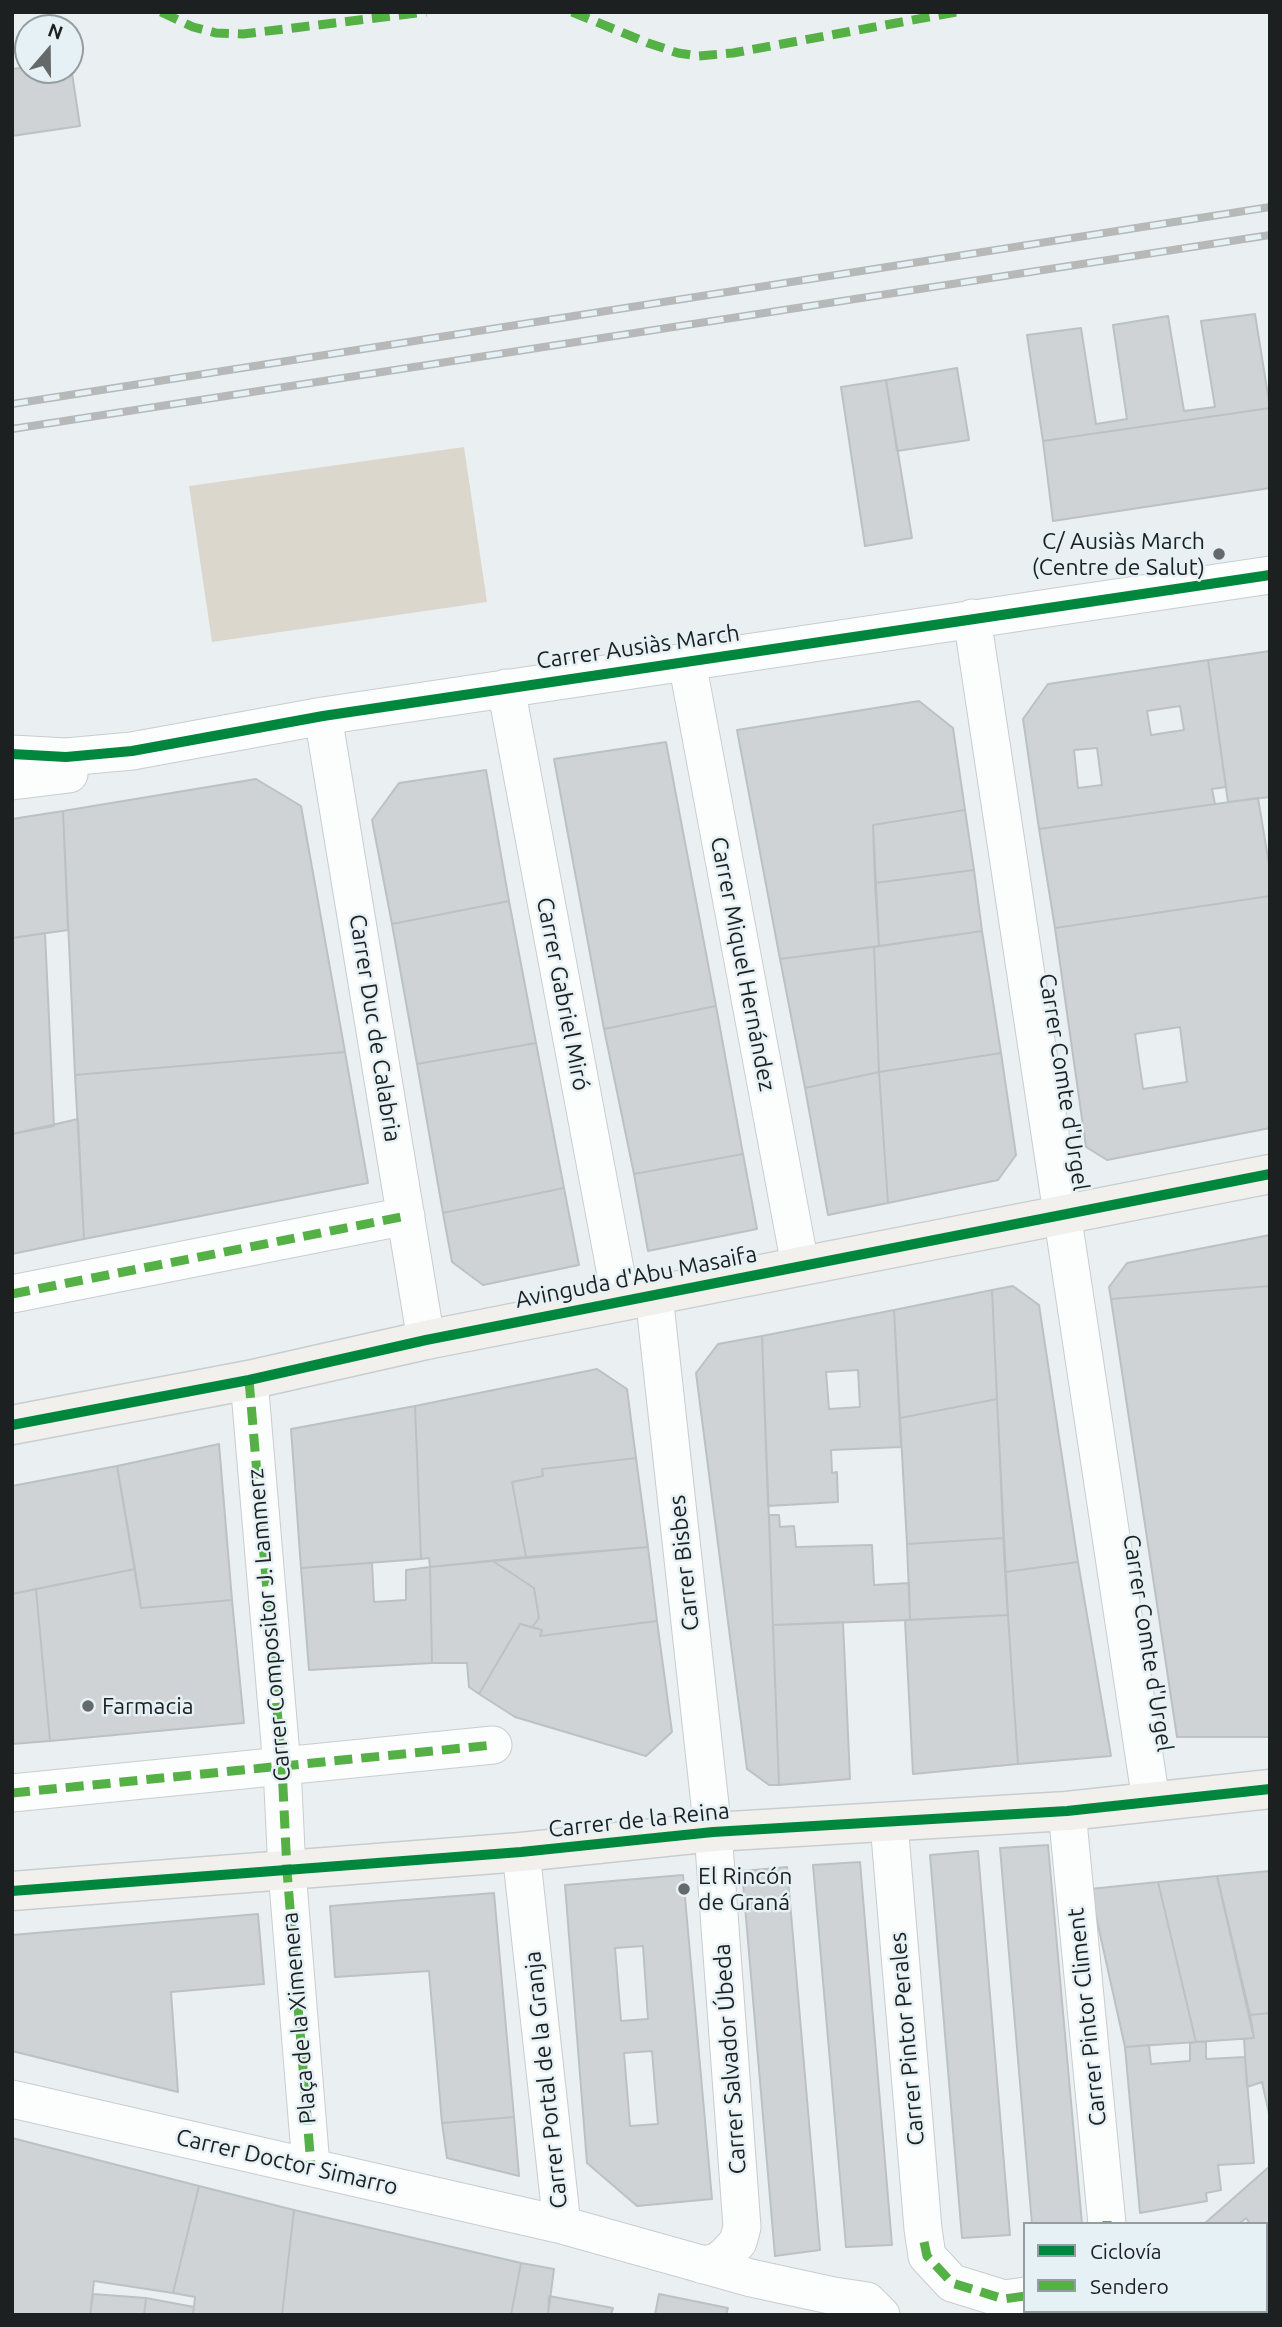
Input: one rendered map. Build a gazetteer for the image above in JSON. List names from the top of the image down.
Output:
{
  "streets": {
    "street": [
      "Carrer Ausiàs March",
      "Carrer Miquel Hernández",
      "Carrer Gabriel Miró",
      "Carrer Duc de Calabria",
      "Carrer Comte d'Urgel",
      "Avinguda d'Abu Masaifa",
      "Carrer Bisbes",
      "Carrer Compositor J. Lammerz",
      "Carrer de la Reina",
      "Carrer Pintor Climent",
      "Plaça de la Ximenera",
      "Carrer Pintor Perales",
      "Carrer Salvador Úbeda",
      "Carrer Portal de la Granja",
      "Carrer Doctor Simarro"
    ]
  },
  "crossings": [
    ["Carrer Ausiàs March", "Carrer Miquel Hernández"],
    ["Carrer Ausiàs March", "Carrer Gabriel Miró"],
    ["Carrer Ausiàs March", "Carrer Duc de Calabria"],
    ["Carrer Ausiàs March", "Carrer Comte d'Urgel"],
    ["Carrer Miquel Hernández", "Avinguda d'Abu Masaifa"],
    ["Carrer Gabriel Miró", "Avinguda d'Abu Masaifa"],
    ["Carrer Gabriel Miró", "Carrer Bisbes"],
    ["Carrer Duc de Calabria", "Avinguda d'Abu Masaifa"],
    ["Carrer Comte d'Urgel", "Avinguda d'Abu Masaifa"],
    ["Carrer Comte d'Urgel", "Carrer de la Reina"],
    ["Avinguda d'Abu Masaifa", "Carrer Bisbes"],
    ["Avinguda d'Abu Masaifa", "Carrer Compositor J. Lammerz"],
    ["Carrer Bisbes", "Carrer de la Reina"],
    ["Carrer Bisbes", "Carrer Salvador Úbeda"],
    ["Carrer Compositor J. Lammerz", "Carrer de la Reina"],
    ["Carrer Compositor J. Lammerz", "Plaça de la Ximenera"],
    ["Carrer de la Reina", "Carrer Pintor Climent"],
    ["Carrer de la Reina", "Plaça de la Ximenera"],
    ["Carrer de la Reina", "Carrer Pintor Perales"],
    ["Carrer de la Reina", "Carrer Salvador Úbeda"],
    ["Carrer de la Reina", "Carrer Portal de la Granja"],
    ["Plaça de la Ximenera", "Carrer Doctor Simarro"],
    ["Carrer Salvador Úbeda", "Carrer Portal de la Granja"],
    ["Carrer Portal de la Granja", "Carrer Doctor Simarro"]
  ],
  "places": ["C/ Ausiàs March (Centre de Salut)", "Farmacia", "El Rincón de Graná"],
  "legend": ["Ciclovía", "Sendero"],
  "north": "top"
}
